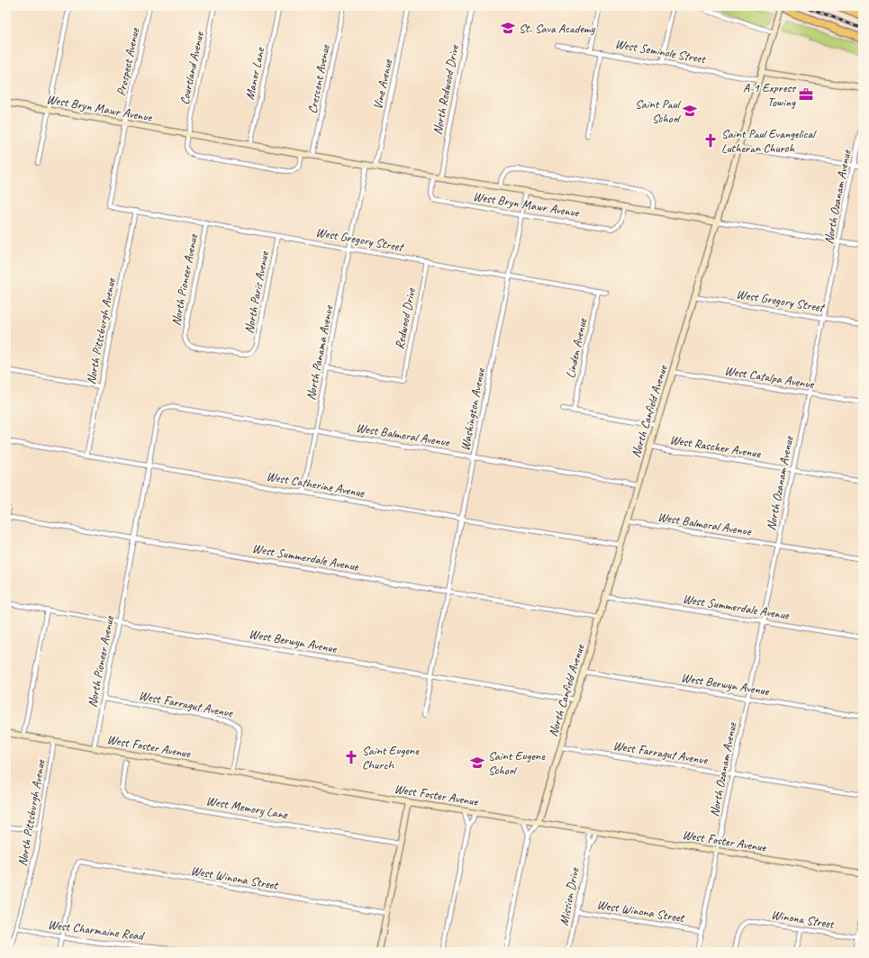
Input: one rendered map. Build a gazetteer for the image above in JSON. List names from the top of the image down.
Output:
{
  "streets": {
    "street": [
      "West Seminole Street",
      "Prospect Avenue",
      "Courtland Avenue",
      "Manor Lane",
      "Crescent Avenue",
      "Vine Avenue",
      "North Redwood Drive",
      "West Bryn Mawr Avenue",
      "North Ozanam Avenue",
      "West Gregory Street",
      "North Pioneer Avenue",
      "North Paris Avenue",
      "Redwood Drive",
      "North Pittsburgh Avenue",
      "Linden Avenue",
      "North Panama Avenue",
      "West Catalpa Avenue",
      "Washington Avenue",
      "North Canfield Avenue",
      "West Balmoral Avenue",
      "West Rascher Avenue",
      "West Catherine Avenue",
      "West Summerdale Avenue",
      "West Berwyn Avenue",
      "West Farragut Avenue",
      "West Foster Avenue",
      "West Memory Lane",
      "West Winona Street",
      "Mission Drive",
      "Winona Street",
      "West Charmaine Road"
    ]
  },
  "crossings": [
    ["West Seminole Street", "North Canfield Avenue"],
    ["Prospect Avenue", "West Bryn Mawr Avenue"],
    ["Prospect Avenue", "West Gregory Street"],
    ["Courtland Avenue", "West Bryn Mawr Avenue"],
    ["Manor Lane", "West Bryn Mawr Avenue"],
    ["Crescent Avenue", "West Bryn Mawr Avenue"],
    ["Vine Avenue", "West Bryn Mawr Avenue"],
    ["North Redwood Drive", "West Bryn Mawr Avenue"],
    ["West Bryn Mawr Avenue", "North Ozanam Avenue"],
    ["West Bryn Mawr Avenue", "North Panama Avenue"],
    ["West Bryn Mawr Avenue", "Washington Avenue"],
    ["West Bryn Mawr Avenue", "North Canfield Avenue"],
    ["North Ozanam Avenue", "West Gregory Street"],
    ["North Ozanam Avenue", "West Catalpa Avenue"],
    ["North Ozanam Avenue", "West Balmoral Avenue"],
    ["North Ozanam Avenue", "West Rascher Avenue"],
    ["North Ozanam Avenue", "West Summerdale Avenue"],
    ["North Ozanam Avenue", "West Berwyn Avenue"],
    ["North Ozanam Avenue", "West Farragut Avenue"],
    ["North Ozanam Avenue", "West Foster Avenue"],
    ["North Ozanam Avenue", "West Winona Street"],
    ["West Gregory Street", "North Pioneer Avenue"],
    ["West Gregory Street", "North Paris Avenue"],
    ["West Gregory Street", "Redwood Drive"],
    ["West Gregory Street", "North Pittsburgh Avenue"],
    ["West Gregory Street", "Linden Avenue"],
    ["West Gregory Street", "North Panama Avenue"],
    ["West Gregory Street", "Washington Avenue"],
    ["West Gregory Street", "North Canfield Avenue"],
    ["North Pioneer Avenue", "North Paris Avenue"],
    ["North Pioneer Avenue", "West Summerdale Avenue"],
    ["North Pioneer Avenue", "West Berwyn Avenue"],
    ["North Pioneer Avenue", "West Farragut Avenue"],
    ["North Pioneer Avenue", "West Foster Avenue"],
    ["Redwood Drive", "North Panama Avenue"],
    ["North Pittsburgh Avenue", "West Catherine Avenue"],
    ["North Pittsburgh Avenue", "West Foster Avenue"],
    ["North Pittsburgh Avenue", "West Charmaine Road"],
    ["Linden Avenue", "West Rascher Avenue"],
    ["North Panama Avenue", "West Balmoral Avenue"],
    ["North Panama Avenue", "West Catherine Avenue"],
    ["West Catalpa Avenue", "North Canfield Avenue"],
    ["Washington Avenue", "West Balmoral Avenue"],
    ["Washington Avenue", "West Catherine Avenue"],
    ["Washington Avenue", "West Summerdale Avenue"],
    ["Washington Avenue", "West Berwyn Avenue"],
    ["North Canfield Avenue", "West Balmoral Avenue"],
    ["North Canfield Avenue", "West Rascher Avenue"],
    ["North Canfield Avenue", "West Catherine Avenue"],
    ["North Canfield Avenue", "West Summerdale Avenue"],
    ["North Canfield Avenue", "West Berwyn Avenue"],
    ["North Canfield Avenue", "West Farragut Avenue"],
    ["North Canfield Avenue", "West Foster Avenue"],
    ["West Balmoral Avenue", "West Catherine Avenue"],
    ["West Farragut Avenue", "West Foster Avenue"],
    ["West Foster Avenue", "Mission Drive"],
    ["West Winona Street", "Mission Drive"],
    ["West Winona Street", "West Charmaine Road"]
  ],
  "places": {
    "school or university": ["St. Sava Academy", "Saint Paul School", "Saint Eugene School"],
    "office": ["A-1 Express Towing"],
    "church": ["Saint Paul Evangelical Lutheran Church", "Saint Eugene Church"]
  }
}
